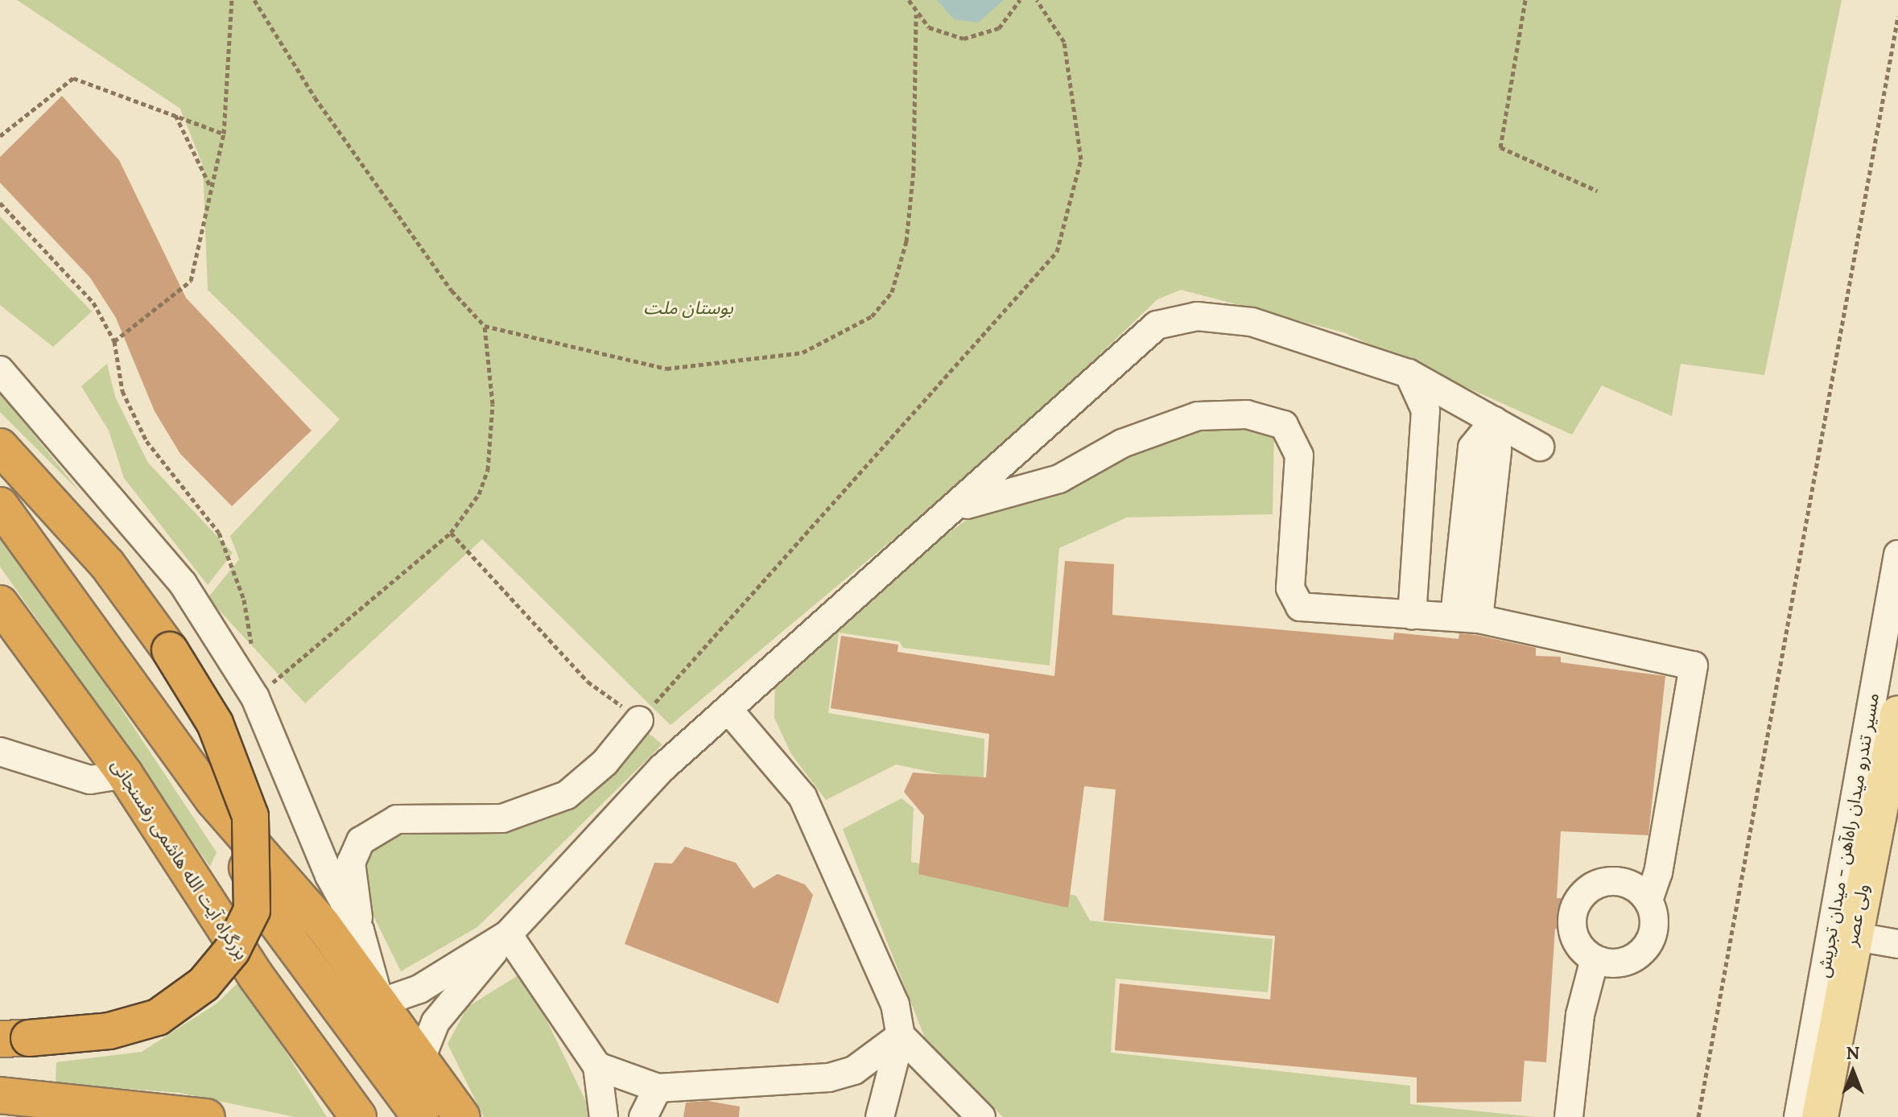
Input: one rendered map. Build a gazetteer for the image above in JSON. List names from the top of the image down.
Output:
{
  "streets": {
    "highway": ["بزرگراه آیت الله هاشمی رفسنجانی"],
    "main road": ["ولی عصر"],
    "street": ["مسیر تندرو میدان راه‌آهن - میدان تجریش"]
  },
  "parks": ["بوستان ملت"],
  "north": "top"
}
